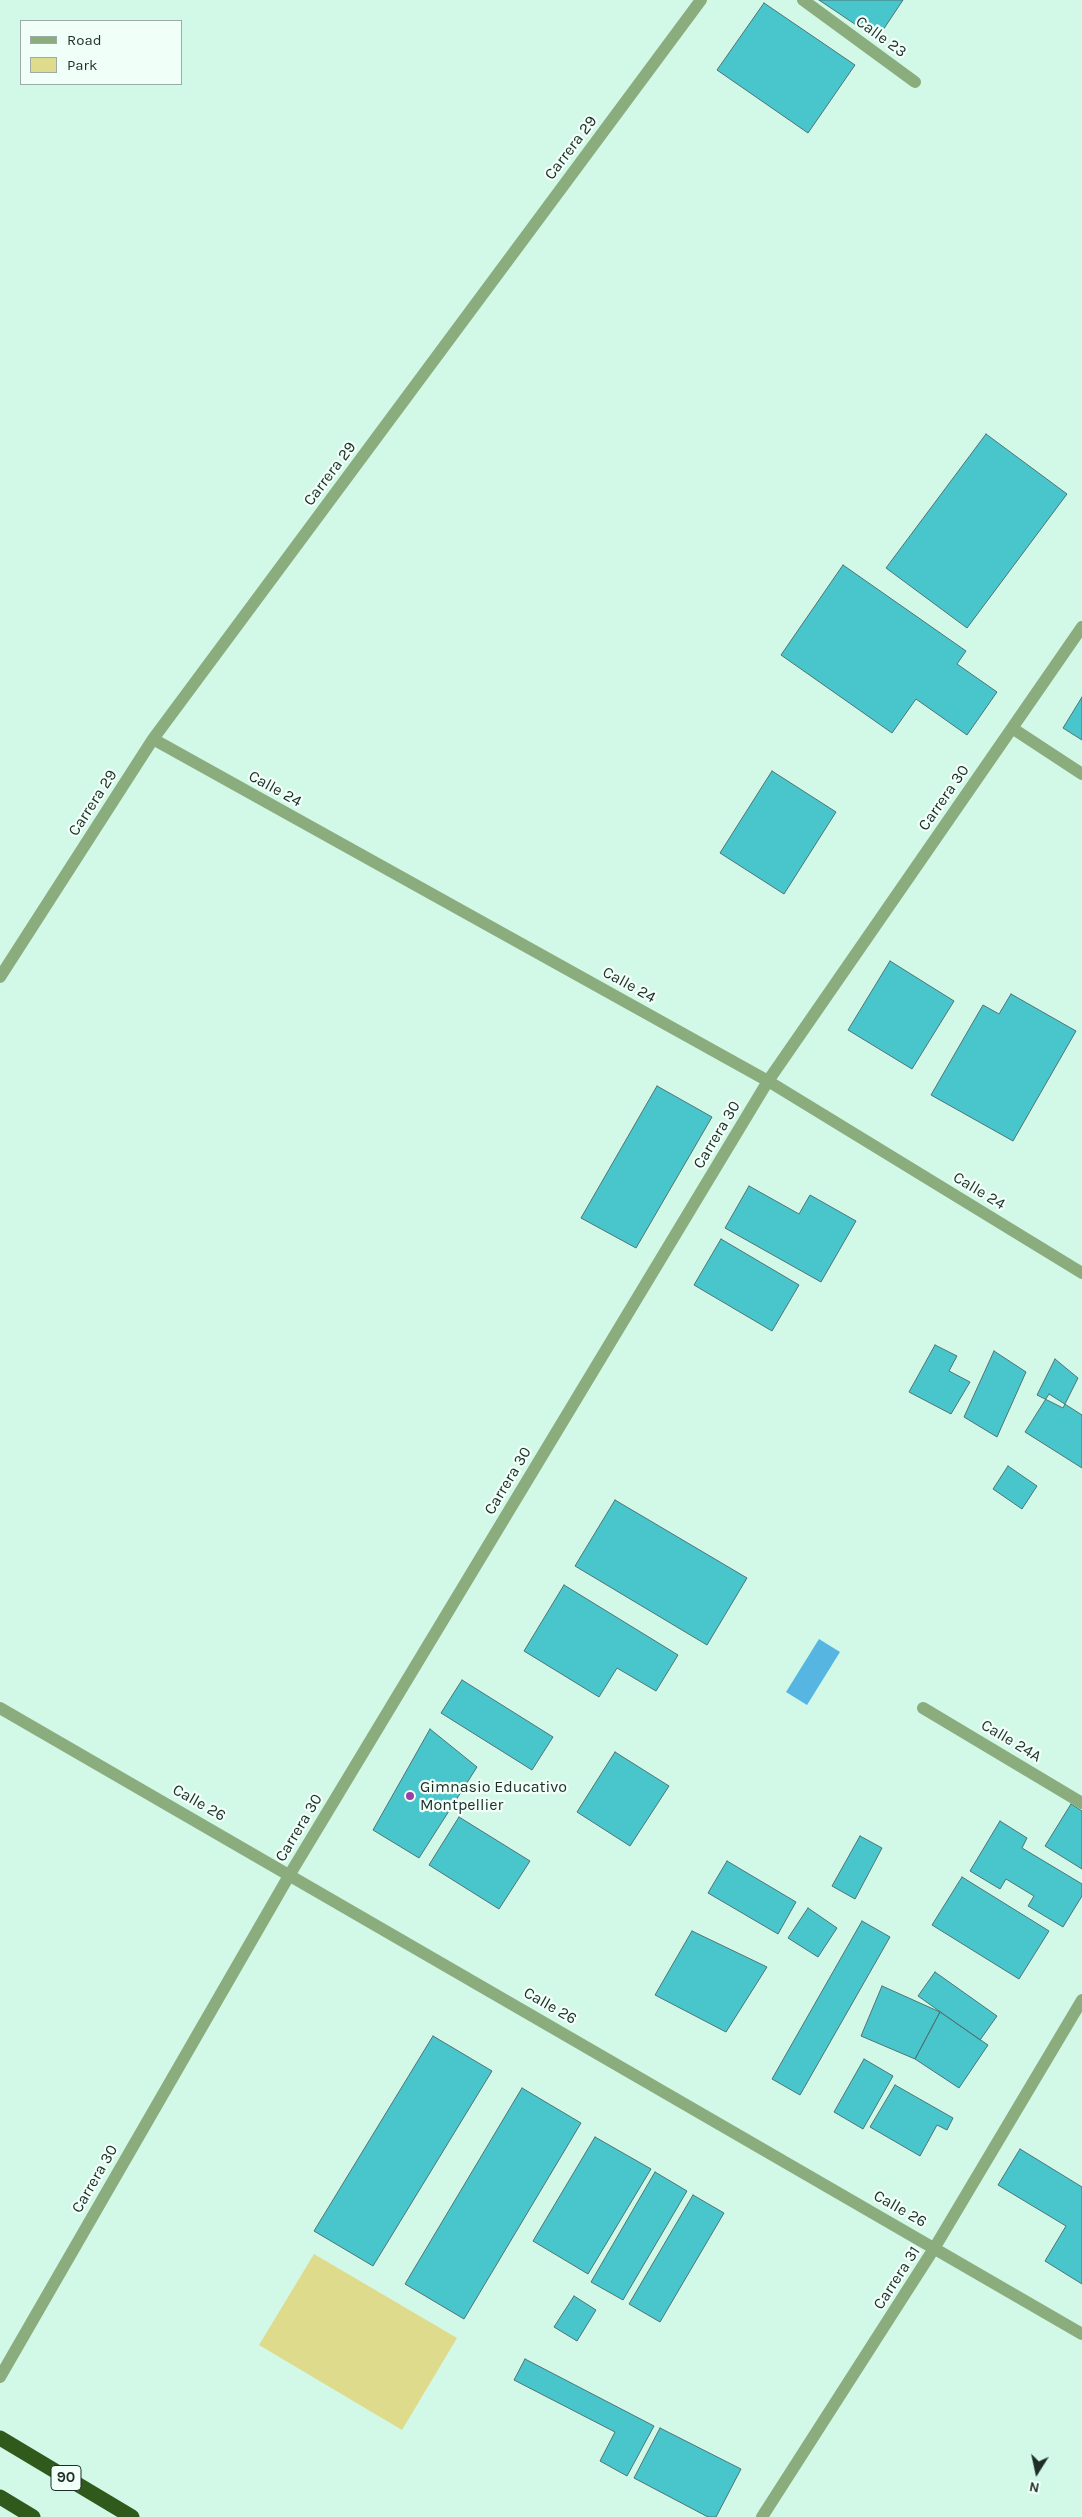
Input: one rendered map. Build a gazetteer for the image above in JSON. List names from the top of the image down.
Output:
{
  "streets": {
    "highway": ["90"],
    "street": [
      "Calle 23",
      "Carrera 29",
      "Calle 24",
      "Carrera 30",
      "Calle 24A",
      "Calle 26",
      "Carrera 31"
    ]
  },
  "crossings": [
    ["Carrera 29", "Calle 24"],
    ["Calle 24", "Carrera 30"],
    ["Carrera 30", "Calle 26"],
    ["Calle 26", "Carrera 31"]
  ],
  "places": ["Gimnasio Educativo Montpellier"],
  "legend": ["Road", "Park"],
  "north": "bottom"
}
